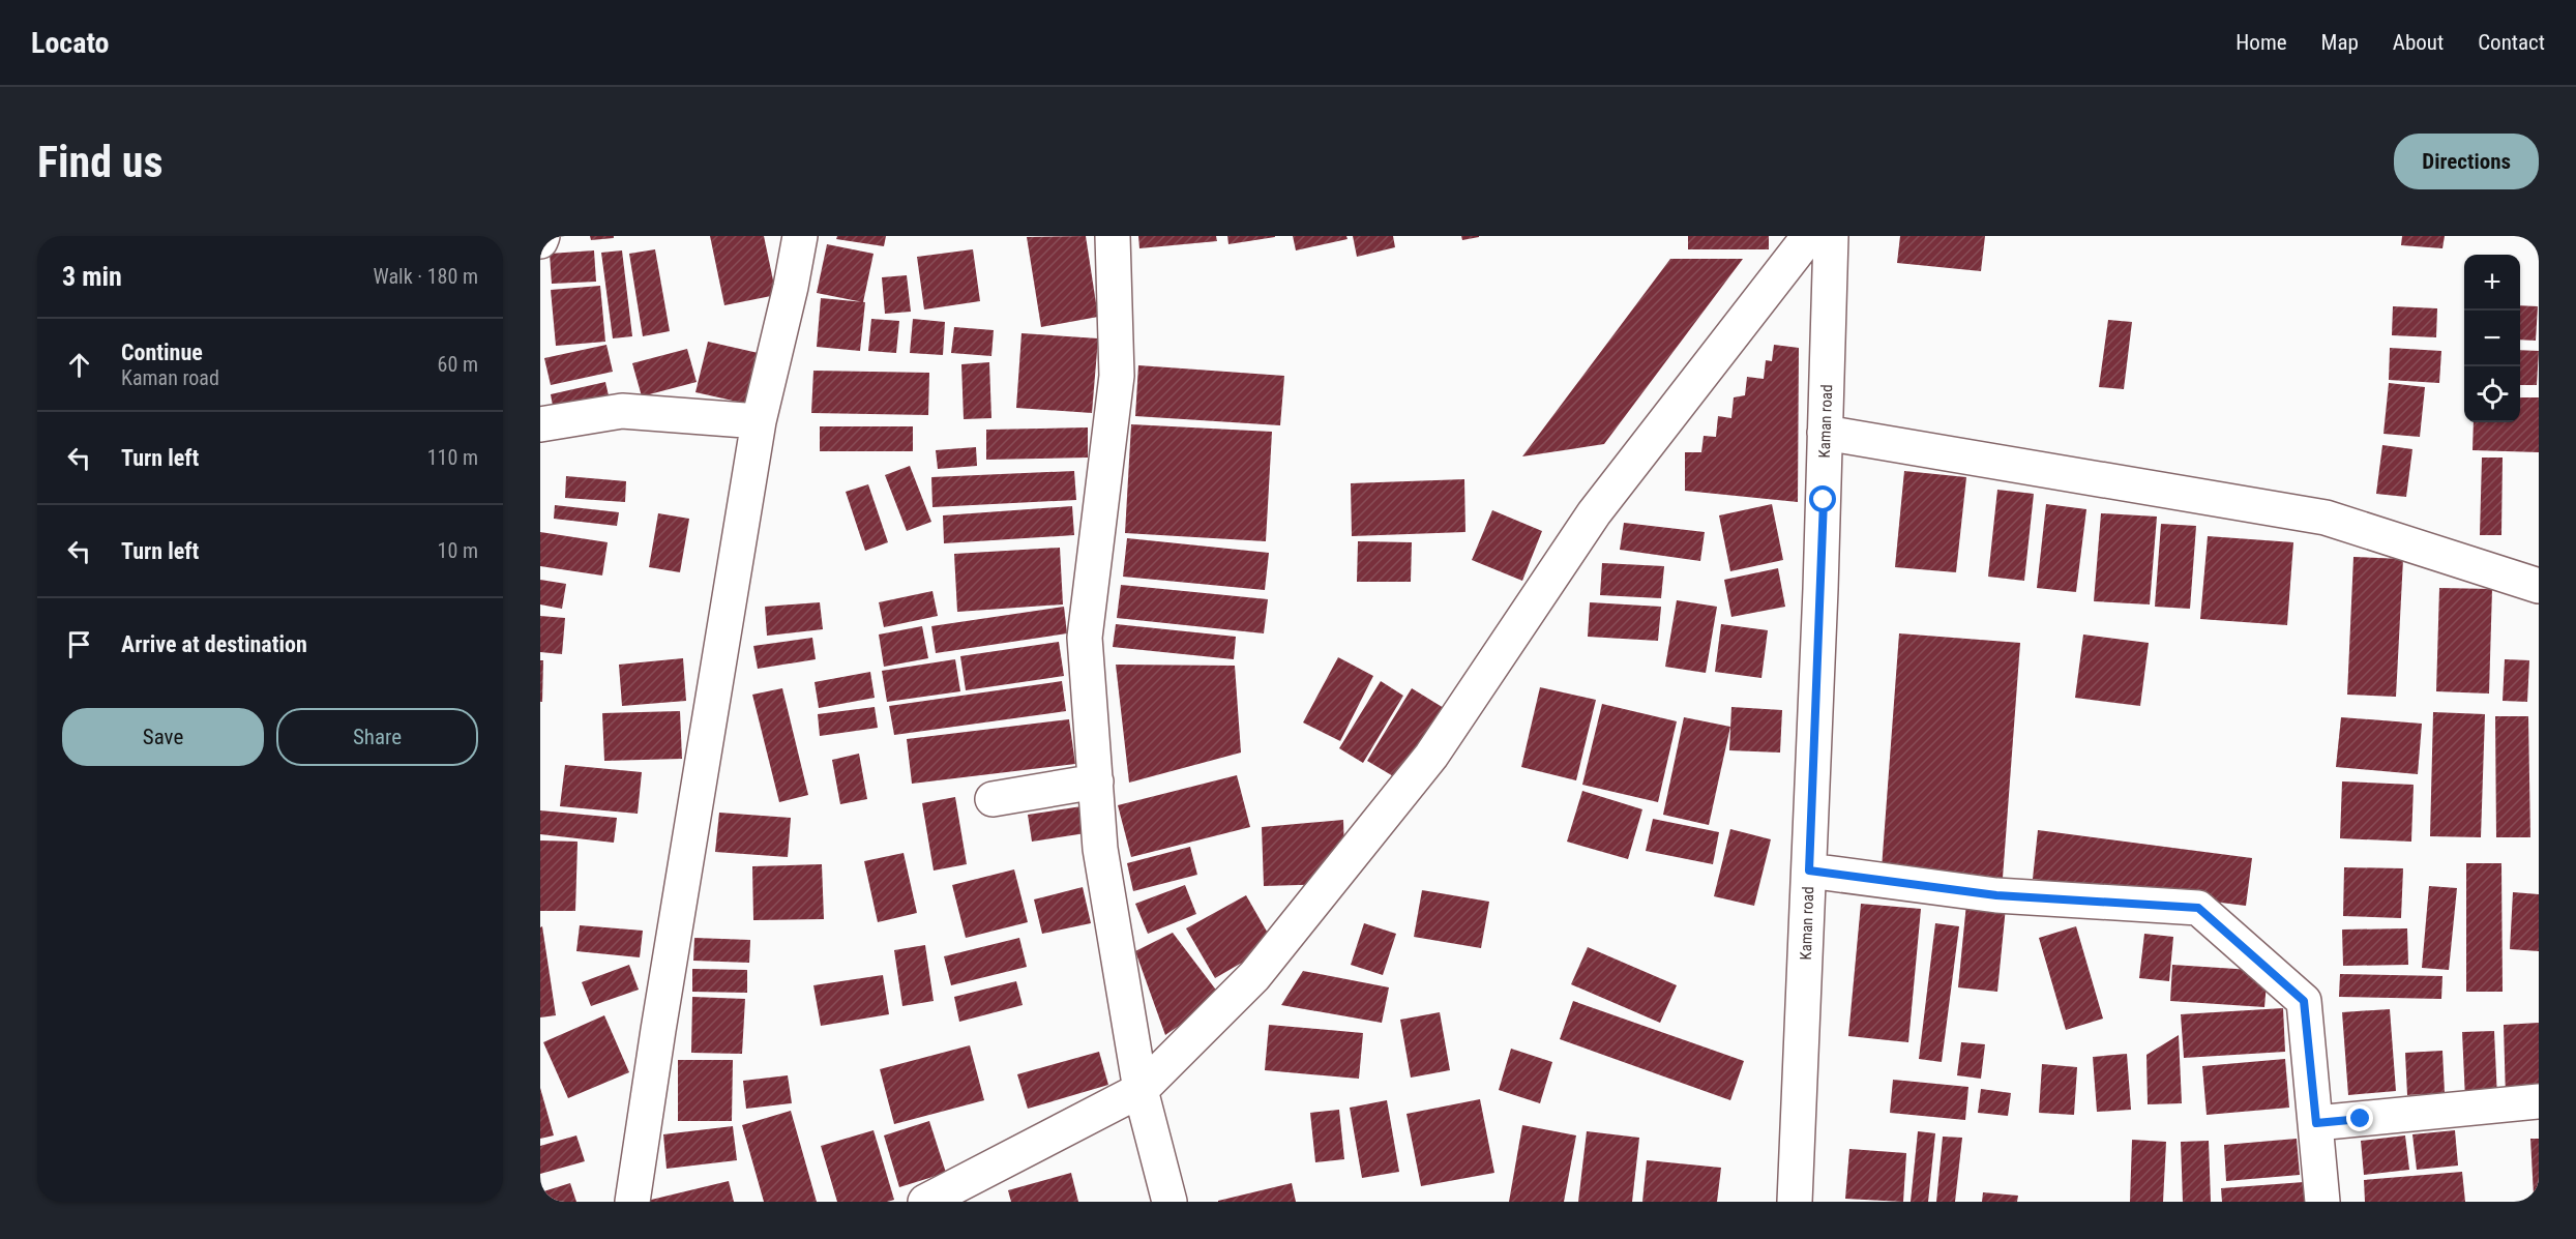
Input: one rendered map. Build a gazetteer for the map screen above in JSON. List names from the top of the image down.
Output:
{
  "streets": {
    "street": ["Kaman road"]
  },
  "page": {
    "header": "Locato",
    "nav": [
      "Home",
      "Map",
      "About",
      "Contact"
    ],
    "buttons": [
      "Directions",
      ["Save", "Share"]
    ],
    "title": "Find us",
    "heading": ["3 min", "Walk · 180 m"],
    "map_buttons": ["+", "−"],
    "list": [
      ["Continue", "Kaman road", "60 m"],
      ["Turn left", "110 m"],
      ["Turn left", "10 m"],
      "Arrive at destination"
    ]
  }
}
